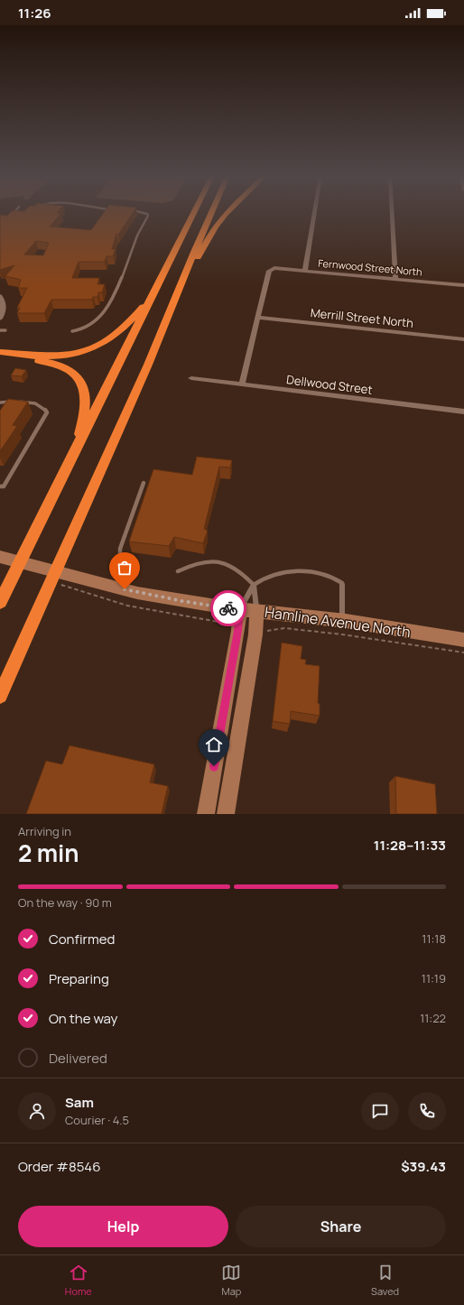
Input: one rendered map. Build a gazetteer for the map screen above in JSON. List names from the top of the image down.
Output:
{
  "streets": {
    "street": [
      "Fernwood Street North",
      "Merrill Street North",
      "Dellwood Street",
      "Hamline Avenue North"
    ]
  },
  "crossings": [
    ["Fernwood Street North", "Merrill Street North"]
  ],
  "page": {
    "status": "11:26",
    "heading": ["2 min", "Arriving in", "11:28–11:33"],
    "panel": [
      "Sam",
      "Courier · 4.5",
      "Order #8546",
      "$39.43"
    ],
    "bar": "On the way · 90 m",
    "list": [
      ["Confirmed", "11:18"],
      ["Preparing", "11:19"],
      ["On the way", "11:22"],
      "Delivered"
    ],
    "buttons": ["Help", "Share"],
    "tabs": ["Home", "Map", "Saved"]
  }
}
